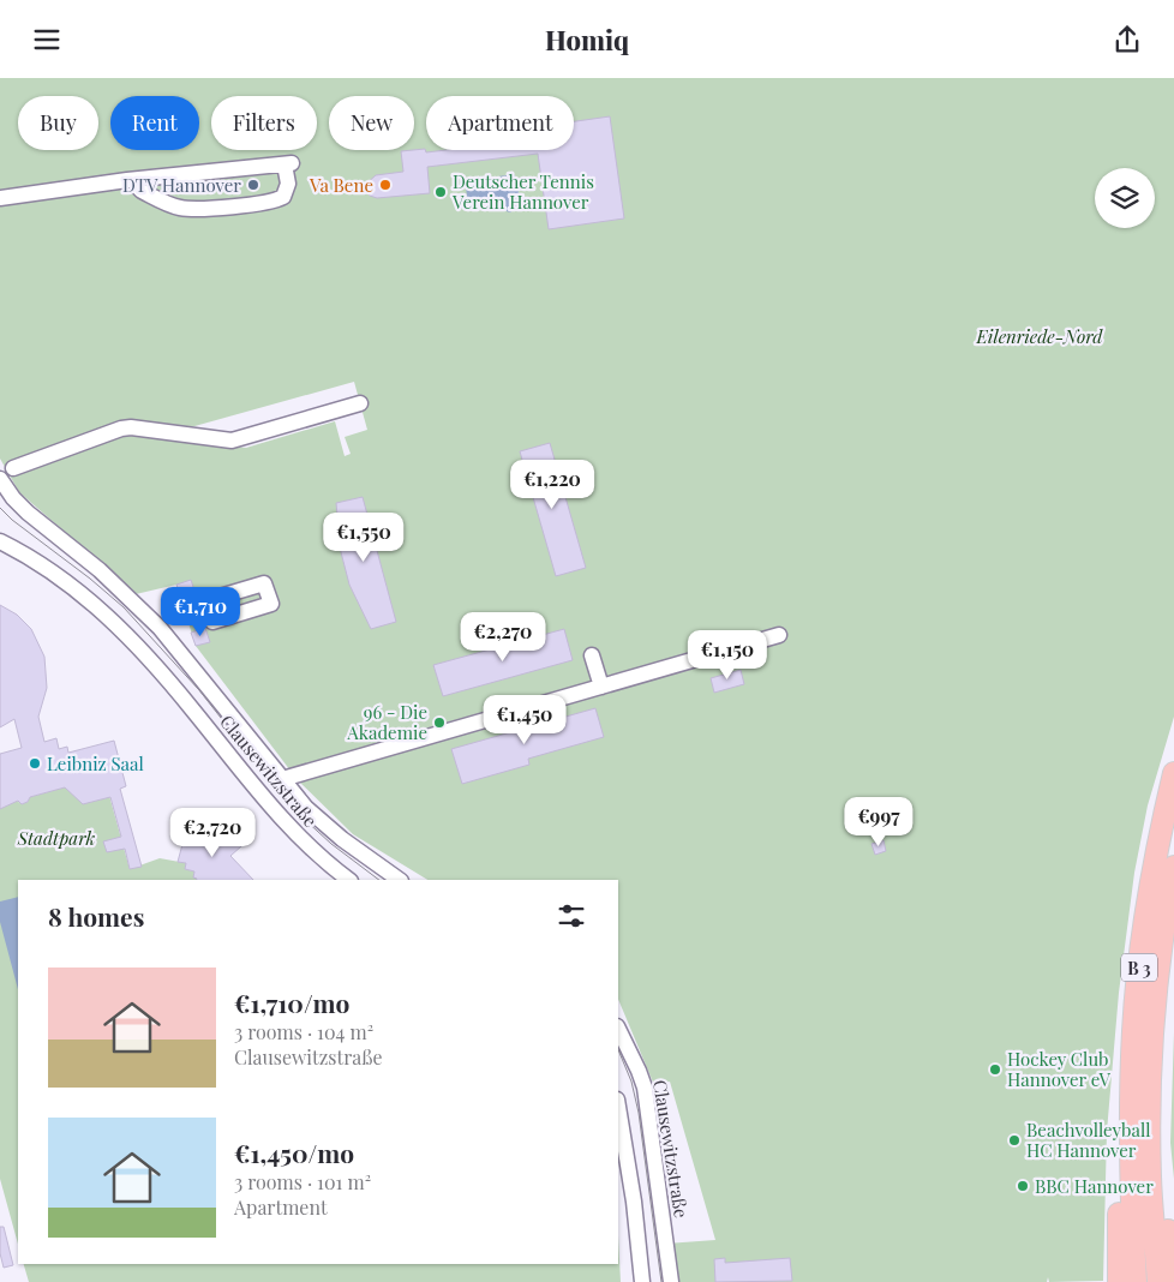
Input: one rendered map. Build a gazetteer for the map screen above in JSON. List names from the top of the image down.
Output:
{
  "streets": {
    "highway": ["B 3"],
    "street": ["Clausewitzstraße"]
  },
  "parks": ["Eilenriede-Nord", "Stadtpark"],
  "places": [
    "DTV Hannover",
    "Va Bene",
    "Deutscher Tennis Verein Hannover",
    "96 - Die Akademie",
    "Leibniz Saal",
    "Hockey Club Hannover eV",
    "Beachvolleyball HC Hannover",
    "BBC Hannover"
  ],
  "page": {
    "header": "Homiq",
    "chip": [
      "Buy",
      "Rent",
      "Filters",
      "New",
      "Apartment"
    ],
    "price": [
      "€1,220",
      "€1,550",
      "€1,710",
      "€2,270",
      "€1,150",
      "€1,450",
      "€997",
      "€2,720"
    ],
    "heading": "8 homes",
    "list": [
      {
        "name": "€1,710/mo",
        "note": "3 rooms · 104 m² · Clausewitzstraße"
      },
      {
        "name": "€1,450/mo",
        "note": "3 rooms · 101 m² · Apartment"
      }
    ]
  }
}
